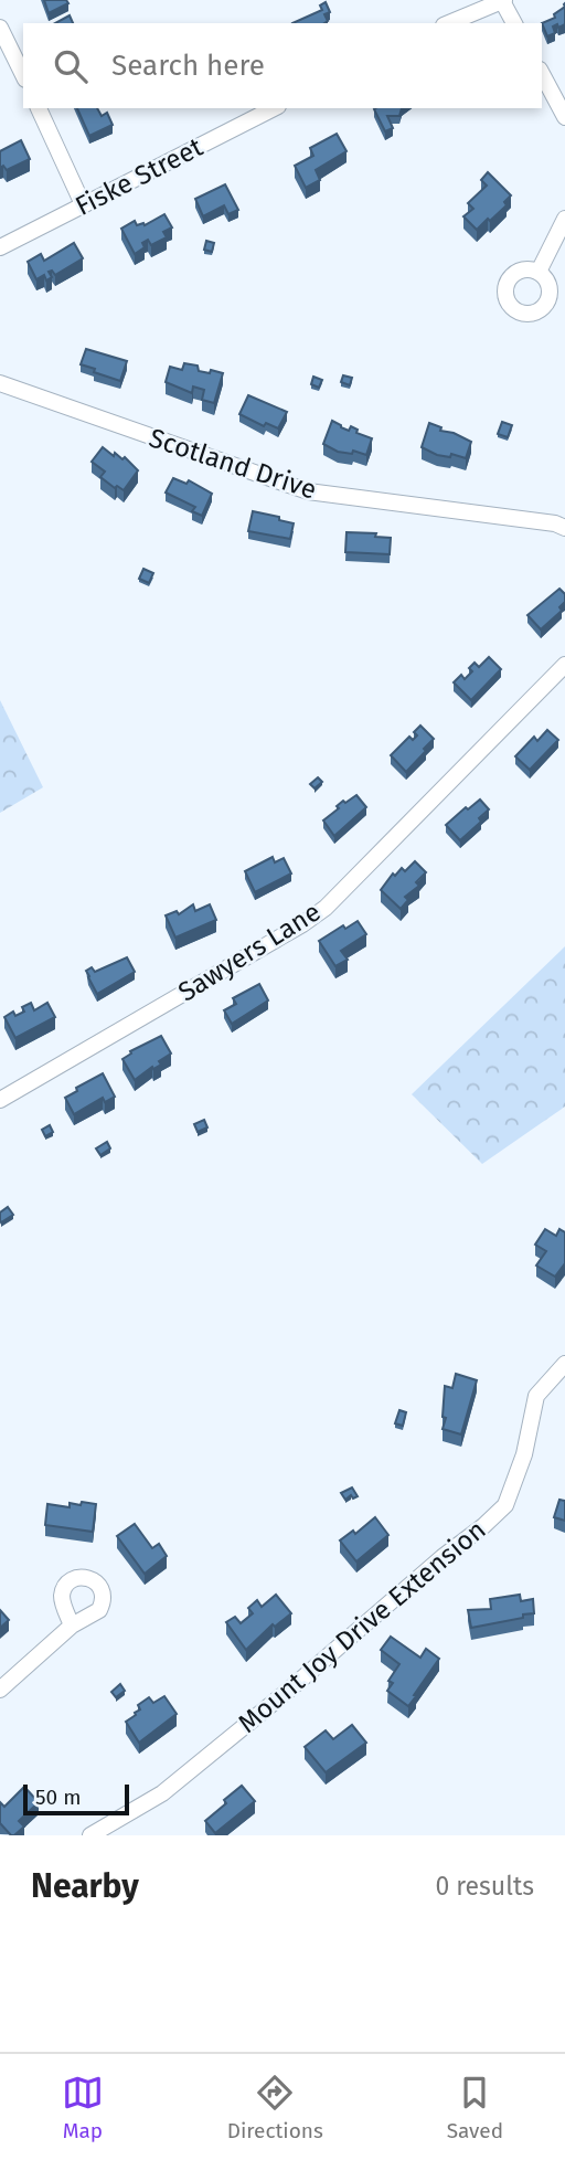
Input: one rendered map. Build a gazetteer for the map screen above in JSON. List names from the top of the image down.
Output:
{
  "streets": {
    "street": [
      "Fiske Street",
      "Scotland Drive",
      "Sawyers Lane",
      "Mount Joy Drive Extension"
    ]
  },
  "scale_bar": "50 m",
  "page": {
    "search": "Search here",
    "scale": "50 m",
    "heading": ["Nearby", "0 results"],
    "nav": ["Map", "Directions", "Saved"]
  }
}
